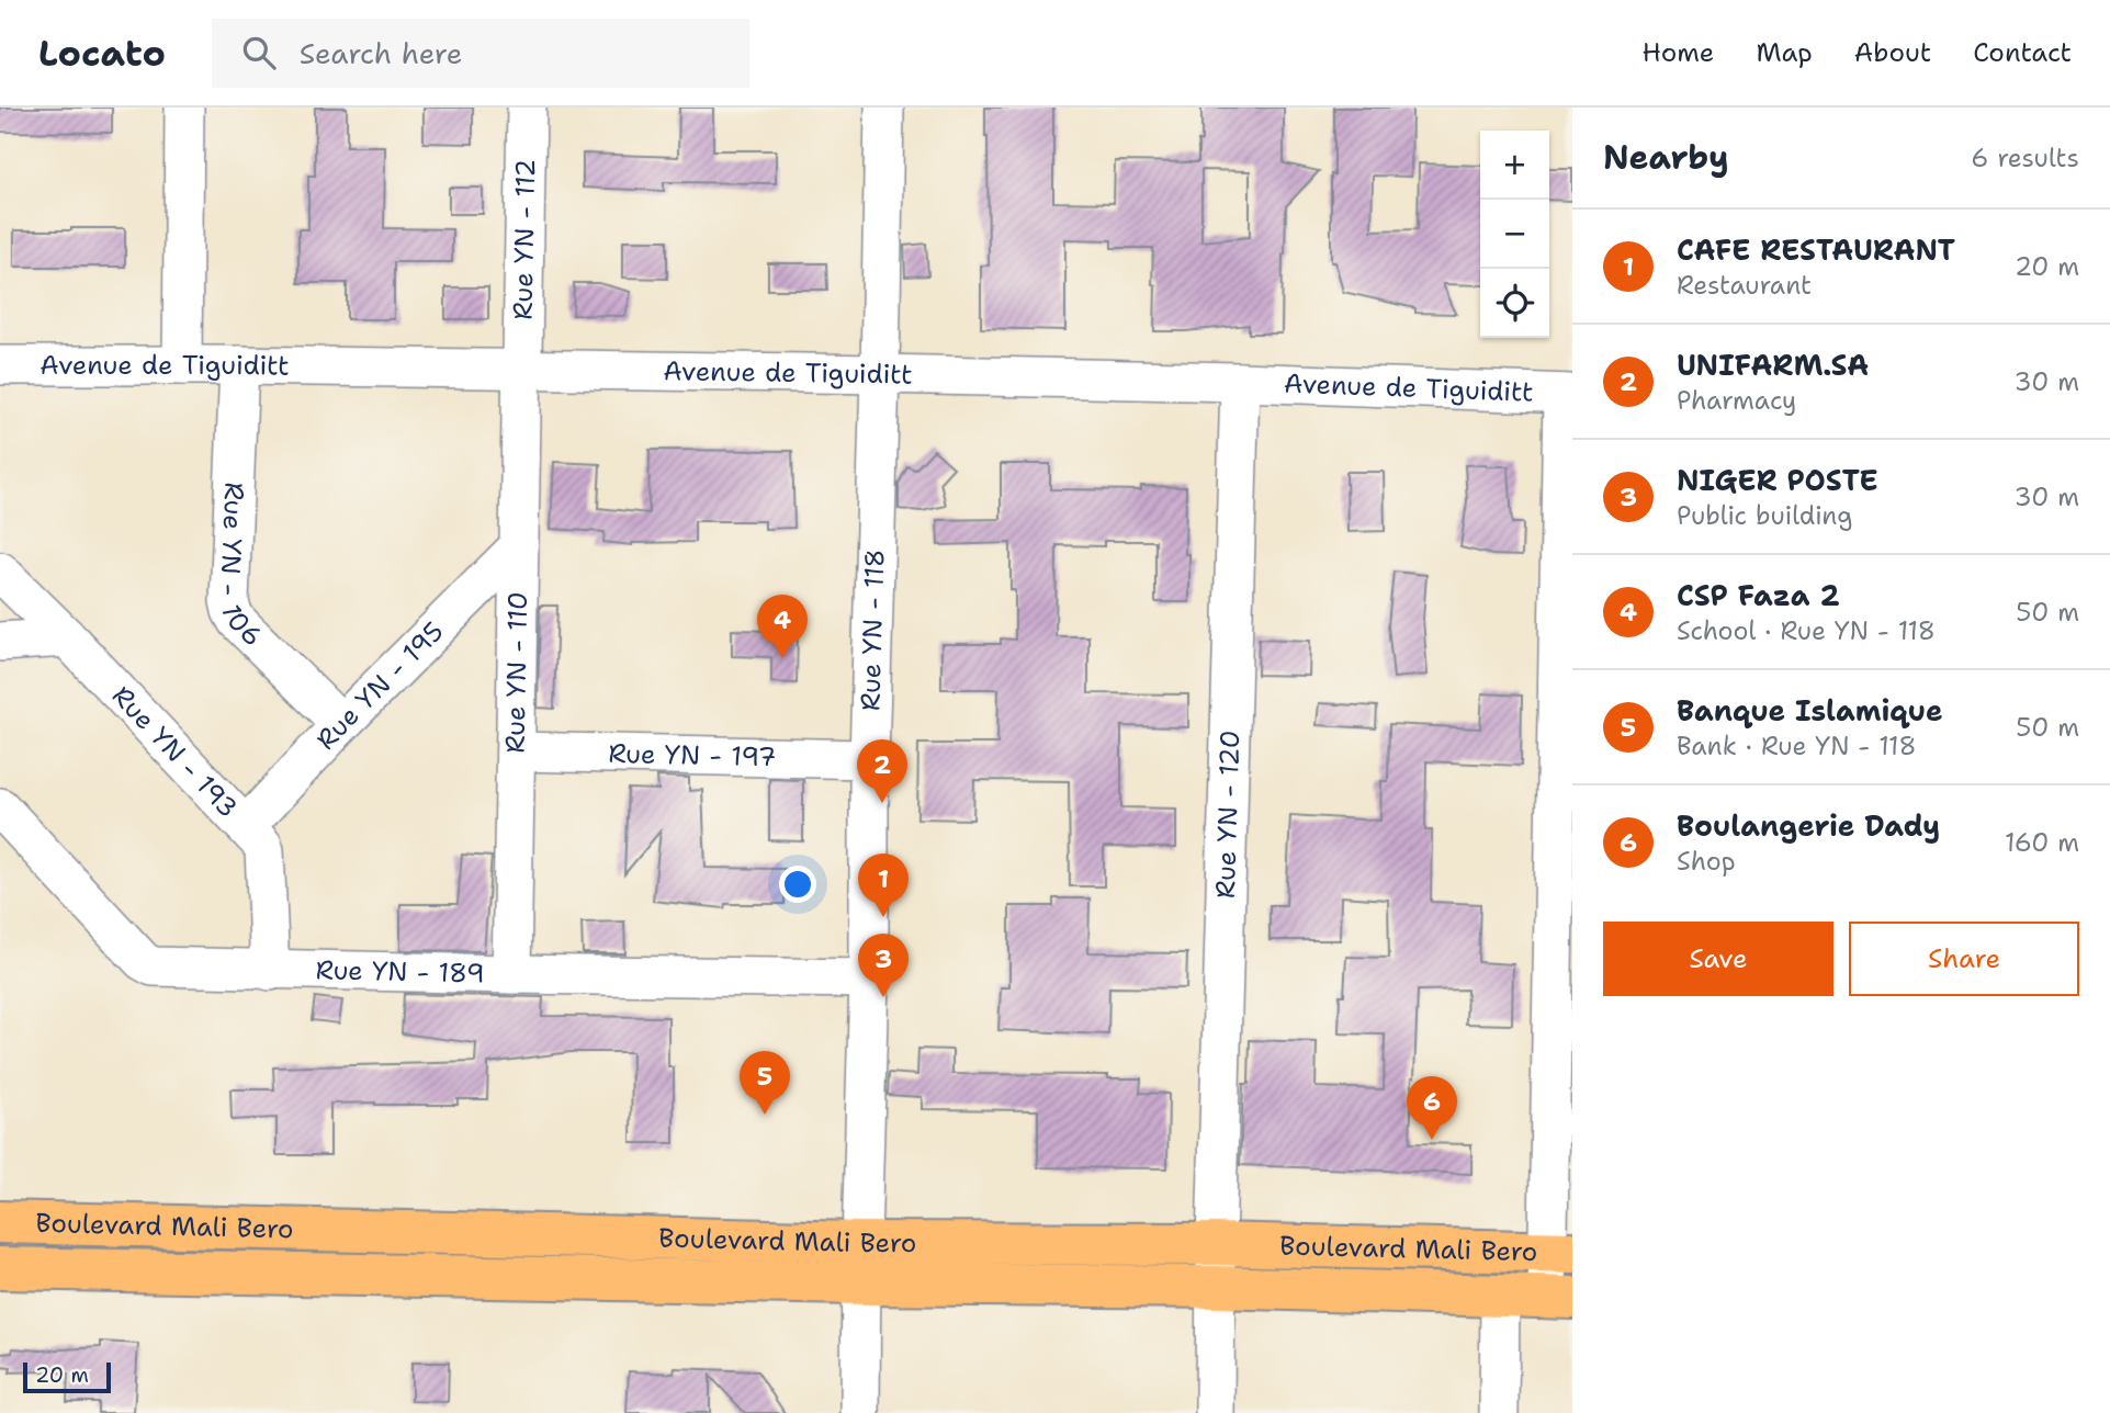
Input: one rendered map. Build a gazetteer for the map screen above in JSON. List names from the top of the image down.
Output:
{
  "streets": {
    "main road": ["Boulevard Mali Bero"],
    "street": [
      "Rue YN - 112",
      "Avenue de Tiguiditt",
      "Rue YN - 106",
      "Rue YN - 118",
      "Rue YN - 110",
      "Rue YN - 195",
      "Rue YN - 193",
      "Rue YN - 197",
      "Rue YN - 120",
      "Rue YN - 189"
    ]
  },
  "crossings": [
    ["Rue YN - 112", "Avenue de Tiguiditt"],
    ["Rue YN - 112", "Rue YN - 110"],
    ["Avenue de Tiguiditt", "Rue YN - 106"],
    ["Avenue de Tiguiditt", "Rue YN - 118"],
    ["Avenue de Tiguiditt", "Rue YN - 110"],
    ["Avenue de Tiguiditt", "Rue YN - 120"],
    ["Rue YN - 106", "Rue YN - 195"],
    ["Rue YN - 118", "Rue YN - 197"],
    ["Rue YN - 118", "Rue YN - 189"],
    ["Rue YN - 118", "Boulevard Mali Bero"],
    ["Rue YN - 110", "Rue YN - 195"],
    ["Rue YN - 110", "Rue YN - 197"],
    ["Rue YN - 110", "Rue YN - 189"],
    ["Rue YN - 195", "Rue YN - 193"],
    ["Rue YN - 193", "Rue YN - 189"],
    ["Rue YN - 120", "Boulevard Mali Bero"]
  ],
  "scale_bar": "20 m",
  "page": {
    "header": "Locato",
    "search": "Search here",
    "nav": [
      "Home",
      "Map",
      "About",
      "Contact"
    ],
    "heading": ["Nearby", "6 results"],
    "map_buttons": ["+", "−"],
    "list": [
      {
        "mark": "1",
        "name": "CAFE RESTAURANT",
        "note": "Restaurant",
        "value": "20 m"
      },
      {
        "mark": "2",
        "name": "UNIFARM.SA",
        "note": "Pharmacy",
        "value": "30 m"
      },
      {
        "mark": "3",
        "name": "NIGER POSTE",
        "note": "Public building",
        "value": "30 m"
      },
      {
        "mark": "4",
        "name": "CSP Faza 2",
        "note": "School · Rue YN - 118",
        "value": "50 m"
      },
      {
        "mark": "5",
        "name": "Banque Islamique",
        "note": "Bank · Rue YN - 118",
        "value": "50 m"
      },
      {
        "mark": "6",
        "name": "Boulangerie Dady",
        "note": "Shop",
        "value": "160 m"
      }
    ],
    "pins": [
      "4",
      "2",
      "1",
      "3",
      "5",
      "6"
    ],
    "buttons": ["Save", "Share"],
    "scale": "20 m"
  }
}
